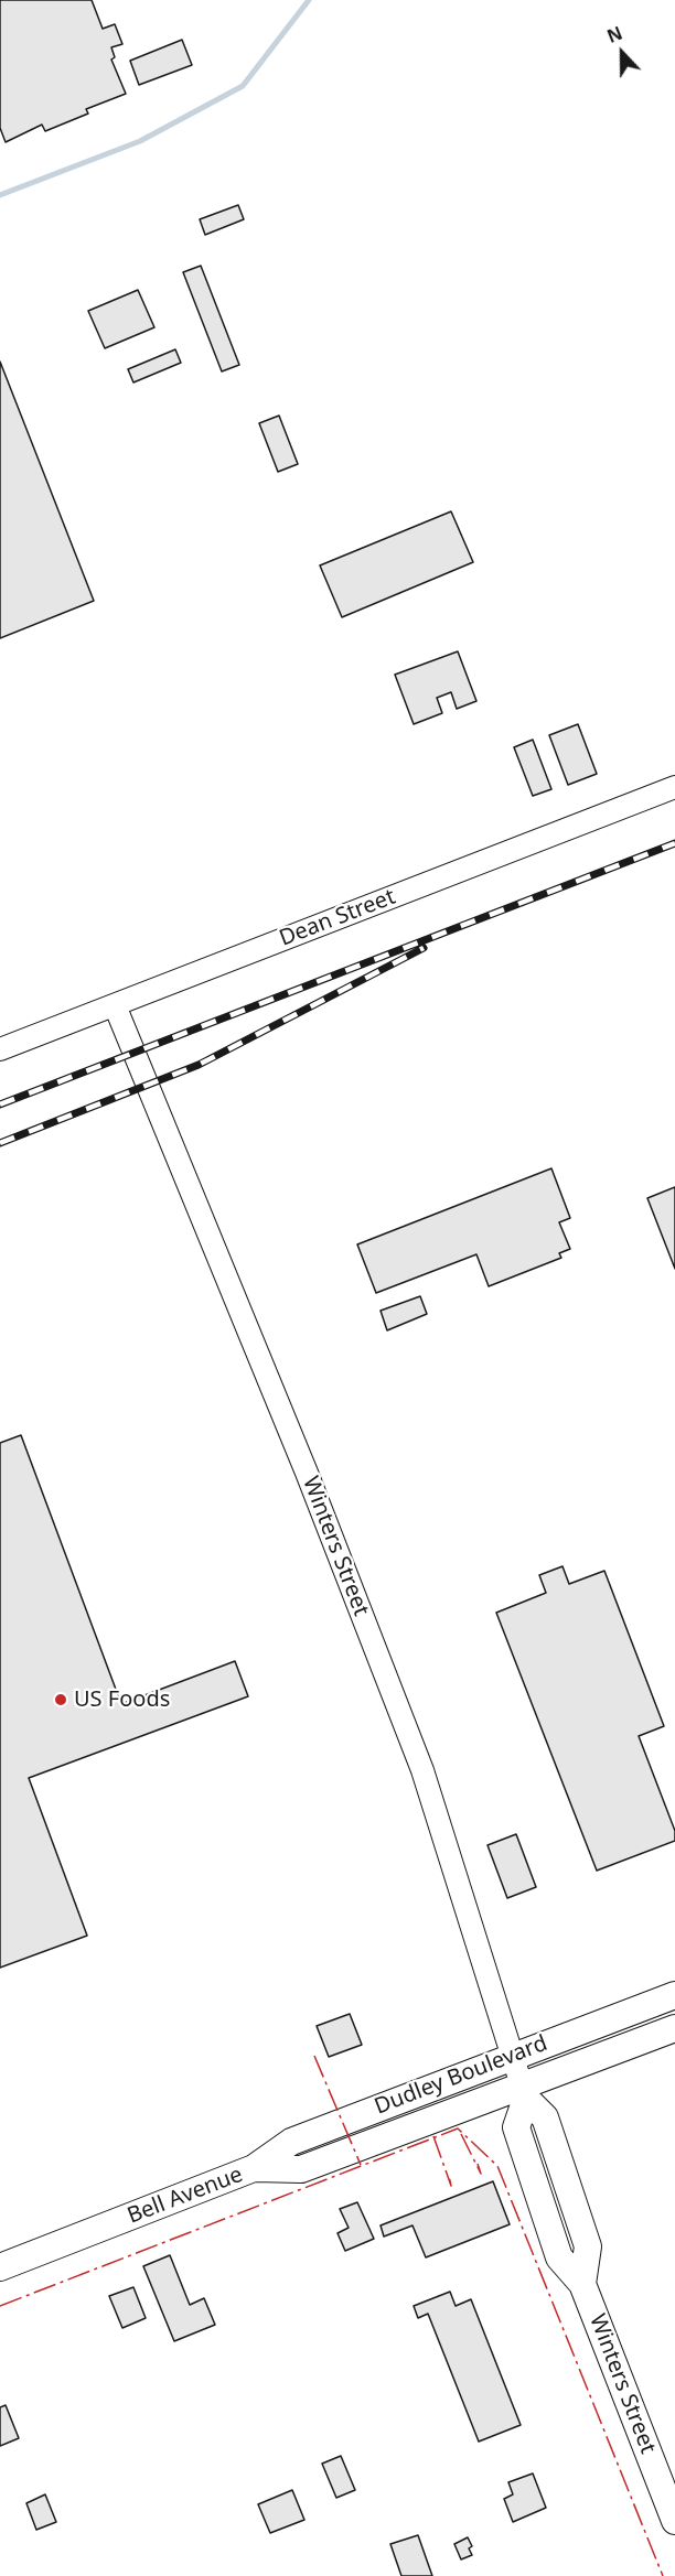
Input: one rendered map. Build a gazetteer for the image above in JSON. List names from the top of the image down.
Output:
{
  "streets": {
    "main road": ["Winters Street", "Dudley Boulevard", "Bell Avenue"],
    "street": ["Dean Street"]
  },
  "crossings": [
    ["Dean Street", "Winters Street"],
    ["Winters Street", "Dudley Boulevard"],
    ["Winters Street", "Bell Avenue"],
    ["Dudley Boulevard", "Bell Avenue"]
  ],
  "places": ["US Foods"],
  "north": "top"
}
